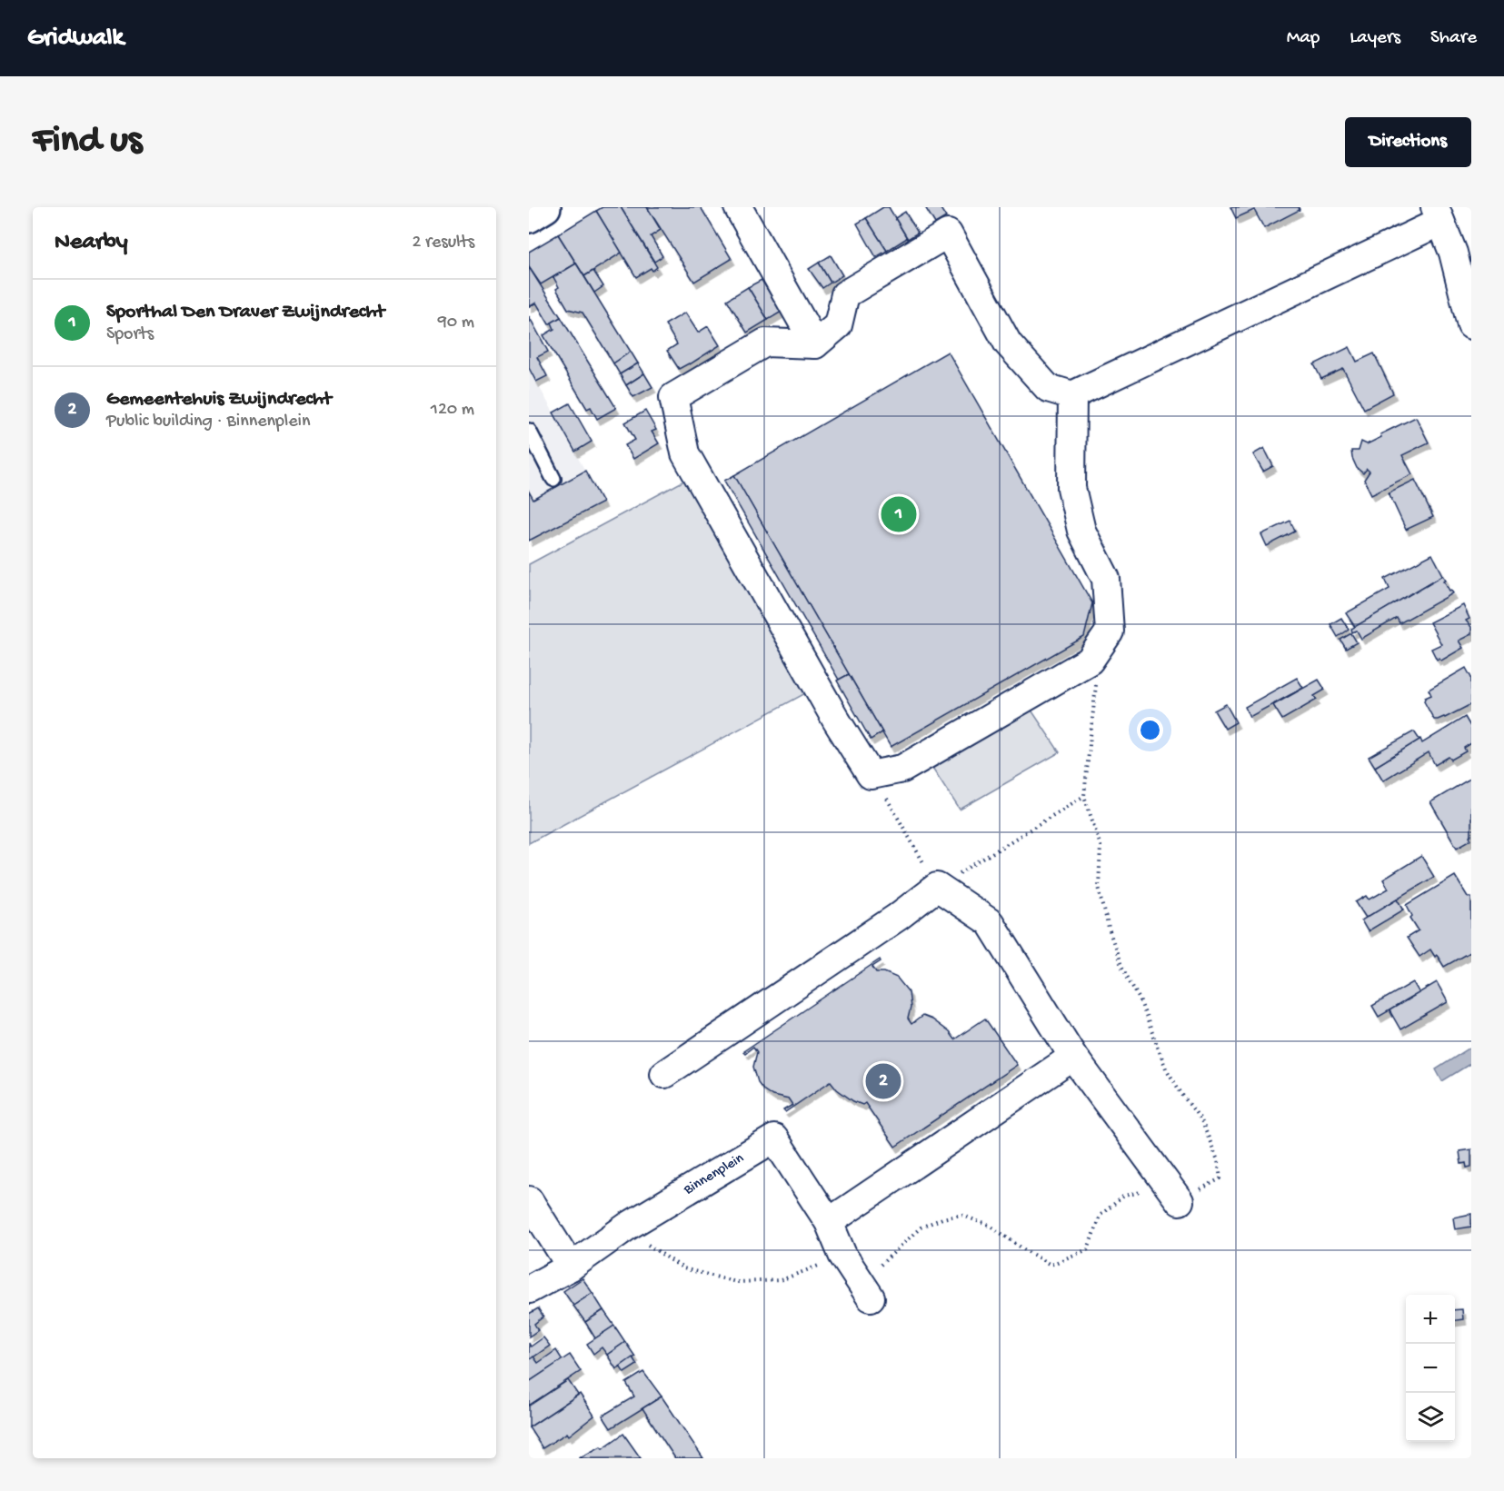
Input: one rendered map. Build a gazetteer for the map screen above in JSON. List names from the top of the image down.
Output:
{
  "streets": {
    "street": ["Binnenplein"]
  },
  "page": {
    "header": "Gridwalk",
    "nav": ["Map", "Layers", "Share"],
    "buttons": "Directions",
    "title": "Find us",
    "heading": ["Nearby", "2 results"],
    "list": [
      {
        "mark": "1",
        "name": "Sporthal Den Draver Zwijndrecht",
        "note": "Sports",
        "value": "90 m"
      },
      {
        "mark": "2",
        "name": "Gemeentehuis Zwijndrecht",
        "note": "Public building · Binnenplein",
        "value": "120 m"
      }
    ],
    "pins": ["1", "2"],
    "map_buttons": ["+", "−"]
  }
}
